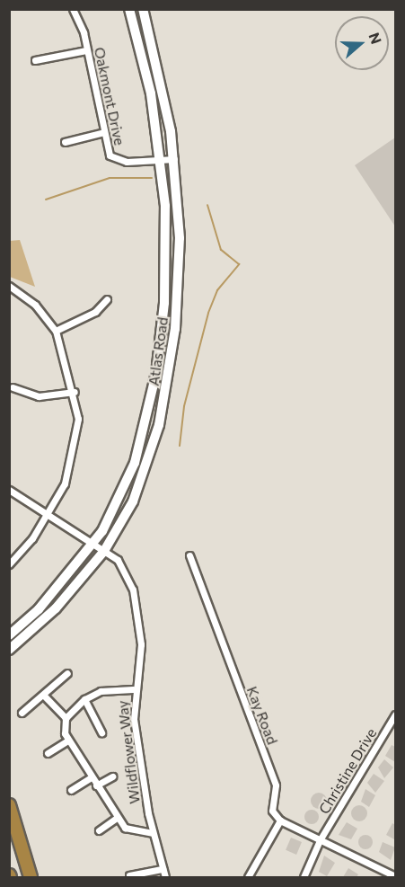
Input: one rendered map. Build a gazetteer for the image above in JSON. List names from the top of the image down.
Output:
{
  "streets": {
    "street": [
      "Oakmont Drive",
      "Atlas Road",
      "Kay Road",
      "Wildflower Way",
      "Christine Drive"
    ]
  },
  "crossings": [
    ["Oakmont Drive", "Atlas Road"],
    ["Atlas Road", "Wildflower Way"]
  ],
  "north": "right"
}
